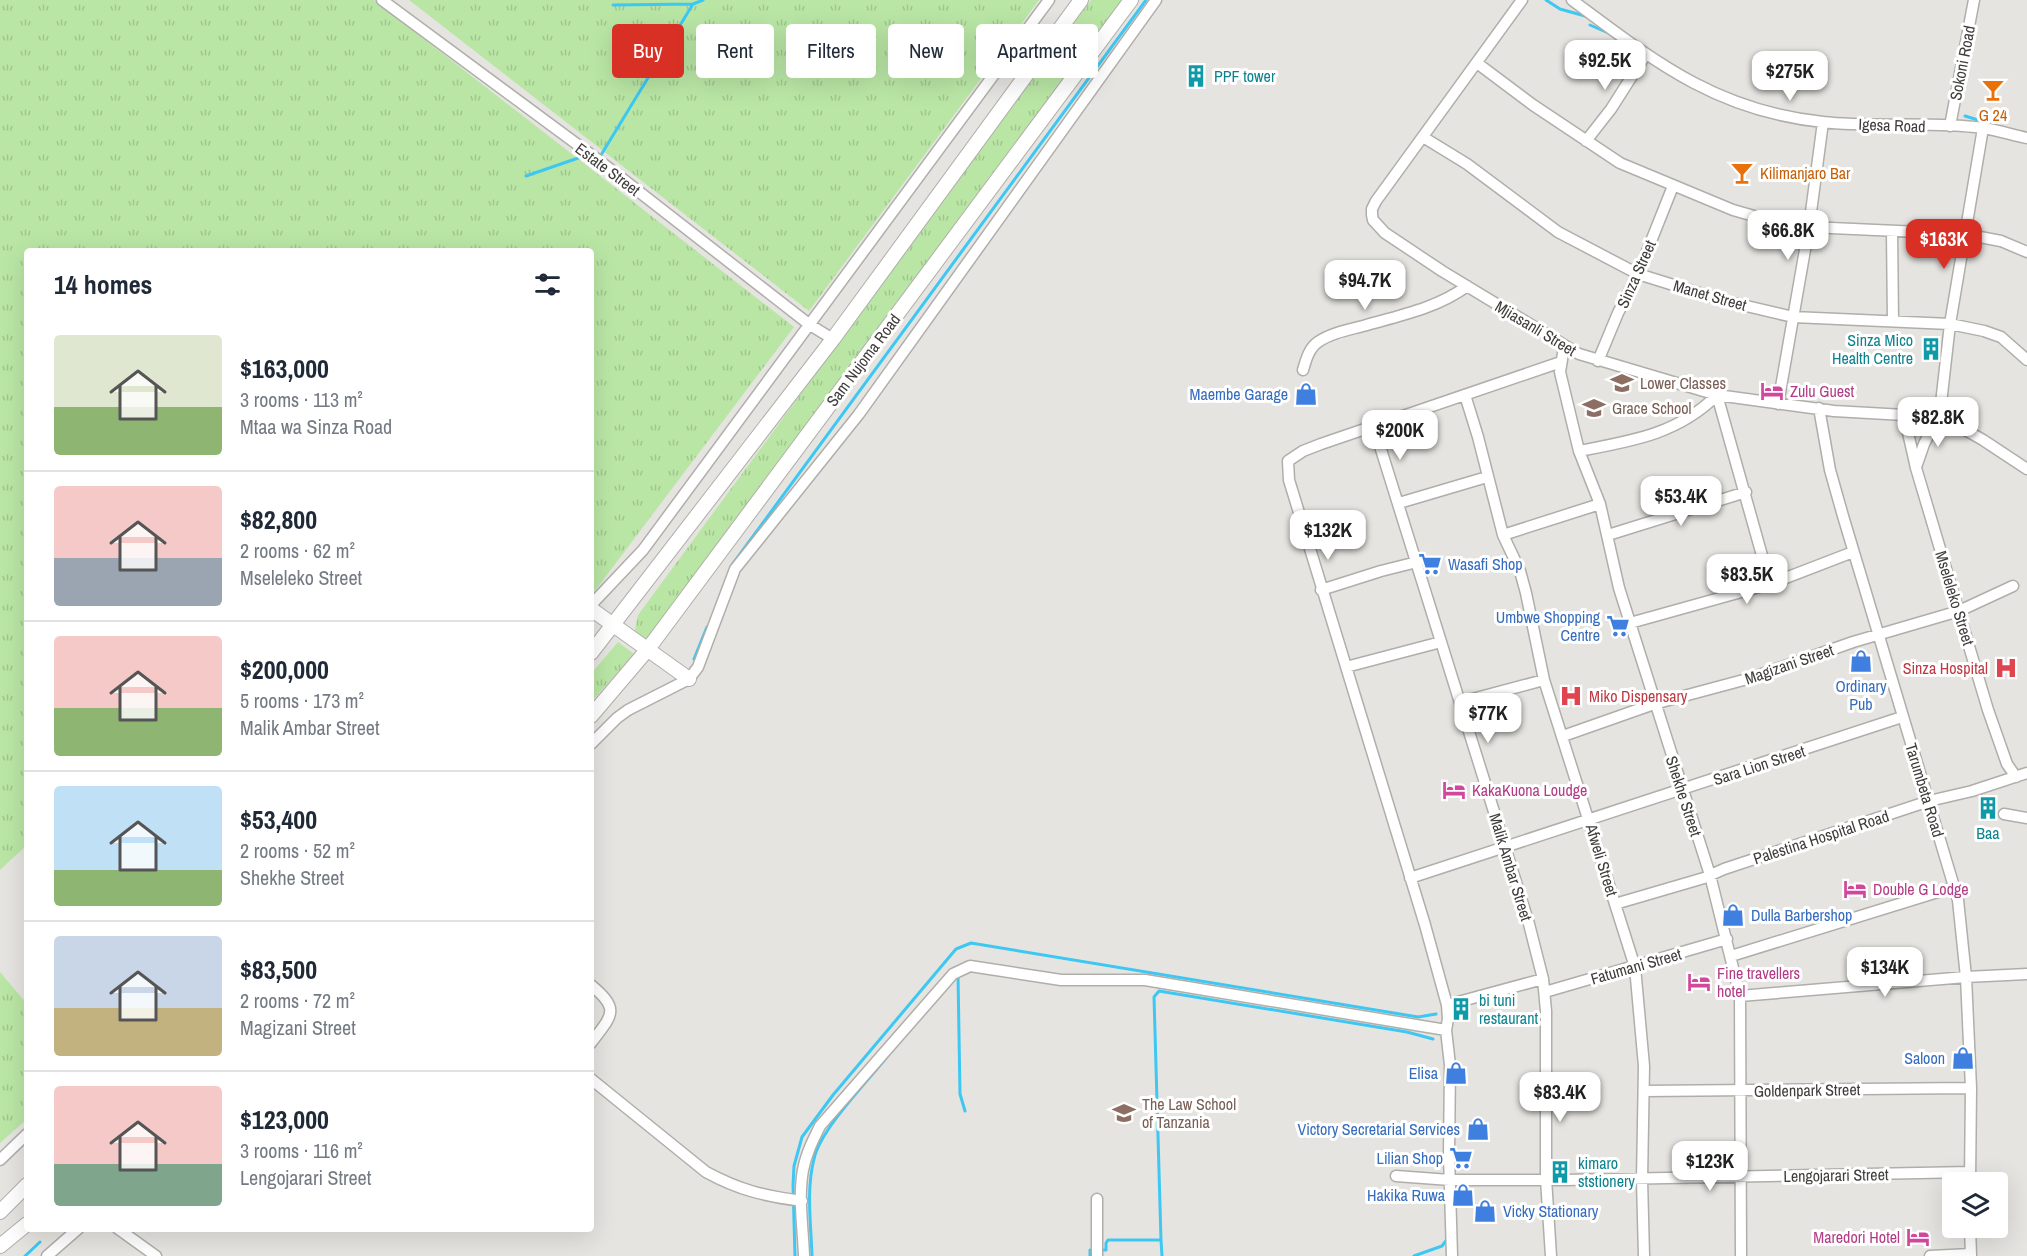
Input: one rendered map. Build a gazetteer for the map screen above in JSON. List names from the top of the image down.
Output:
{
  "streets": {
    "main road": ["Sam Nujoma Road"],
    "street": [
      "Sokoni Road",
      "Igesa Road",
      "Estate Street",
      "Sinza Street",
      "Manet Street",
      "Mjiasanli Street",
      "Mseleleko Street",
      "Magizani Street",
      "Sara Lion Street",
      "Tarumbeta Road",
      "Shekhe Street",
      "Palestina Hospital Road",
      "Afweli Street",
      "Malik Ambar Street",
      "Fatumani Street",
      "Goldenpark Street",
      "Lengojarari Street"
    ]
  },
  "crossings": [
    ["Sokoni Road", "Igesa Road"],
    ["Sinza Street", "Manet Street"],
    ["Sinza Street", "Mjiasanli Street"],
    ["Manet Street", "Mjiasanli Street"],
    ["Mjiasanli Street", "Mseleleko Street"],
    ["Mjiasanli Street", "Tarumbeta Road"],
    ["Mjiasanli Street", "Shekhe Street"],
    ["Mseleleko Street", "Magizani Street"],
    ["Mseleleko Street", "Palestina Hospital Road"],
    ["Magizani Street", "Tarumbeta Road"],
    ["Magizani Street", "Shekhe Street"],
    ["Magizani Street", "Afweli Street"],
    ["Sara Lion Street", "Tarumbeta Road"],
    ["Sara Lion Street", "Shekhe Street"],
    ["Sara Lion Street", "Afweli Street"],
    ["Sara Lion Street", "Malik Ambar Street"],
    ["Tarumbeta Road", "Palestina Hospital Road"],
    ["Tarumbeta Road", "Goldenpark Street"],
    ["Shekhe Street", "Palestina Hospital Road"],
    ["Shekhe Street", "Fatumani Street"],
    ["Shekhe Street", "Goldenpark Street"],
    ["Shekhe Street", "Lengojarari Street"],
    ["Palestina Hospital Road", "Afweli Street"],
    ["Afweli Street", "Fatumani Street"],
    ["Afweli Street", "Goldenpark Street"],
    ["Afweli Street", "Lengojarari Street"],
    ["Malik Ambar Street", "Fatumani Street"],
    ["Malik Ambar Street", "Lengojarari Street"]
  ],
  "places": {
    "building": [
      "PPF tower",
      "Sinza Mico Health Centre",
      "Baa",
      "bi tuni restaurant",
      "kimaro ststionery"
    ],
    "bar": ["G 24", "Kilimanjaro Bar"],
    "school or university": ["Lower Classes", "Grace School", "The Law School of Tanzania"],
    "hotel": [
      "Zulu Guest",
      "KakaKuona Loudge",
      "Double G Lodge",
      "Fine travellers hotel",
      "Maredori Hotel"
    ],
    "shop": [
      "Maembe Garage",
      "Ordinary Pub",
      "Dulla Barbershop",
      "Saloon",
      "Elisa",
      "Victory Secretarial Services",
      "Hakika Ruwa",
      "Vicky Stationary"
    ],
    "supermarket": ["Wasafi Shop", "Umbwe Shopping Centre", "Lilian Shop"],
    "hospital": ["Sinza Hospital", "Miko Dispensary"]
  },
  "page": {
    "chip": [
      "Buy",
      "Rent",
      "Filters",
      "New",
      "Apartment"
    ],
    "price": [
      "$92.5K",
      "$275K",
      "$66.8K",
      "$163K",
      "$94.7K",
      "$82.8K",
      "$200K",
      "$53.4K",
      "$132K",
      "$83.5K",
      "$77K",
      "$134K",
      "$83.4K",
      "$123K"
    ],
    "heading": "14 homes",
    "list": [
      {
        "name": "$163,000",
        "note": "3 rooms · 113 m² · Mtaa wa Sinza Road"
      },
      {
        "name": "$82,800",
        "note": "2 rooms · 62 m² · Mseleleko Street"
      },
      {
        "name": "$200,000",
        "note": "5 rooms · 173 m² · Malik Ambar Street"
      },
      {
        "name": "$53,400",
        "note": "2 rooms · 52 m² · Shekhe Street"
      },
      {
        "name": "$83,500",
        "note": "2 rooms · 72 m² · Magizani Street"
      },
      {
        "name": "$123,000",
        "note": "3 rooms · 116 m² · Lengojarari Street"
      }
    ]
  }
}
